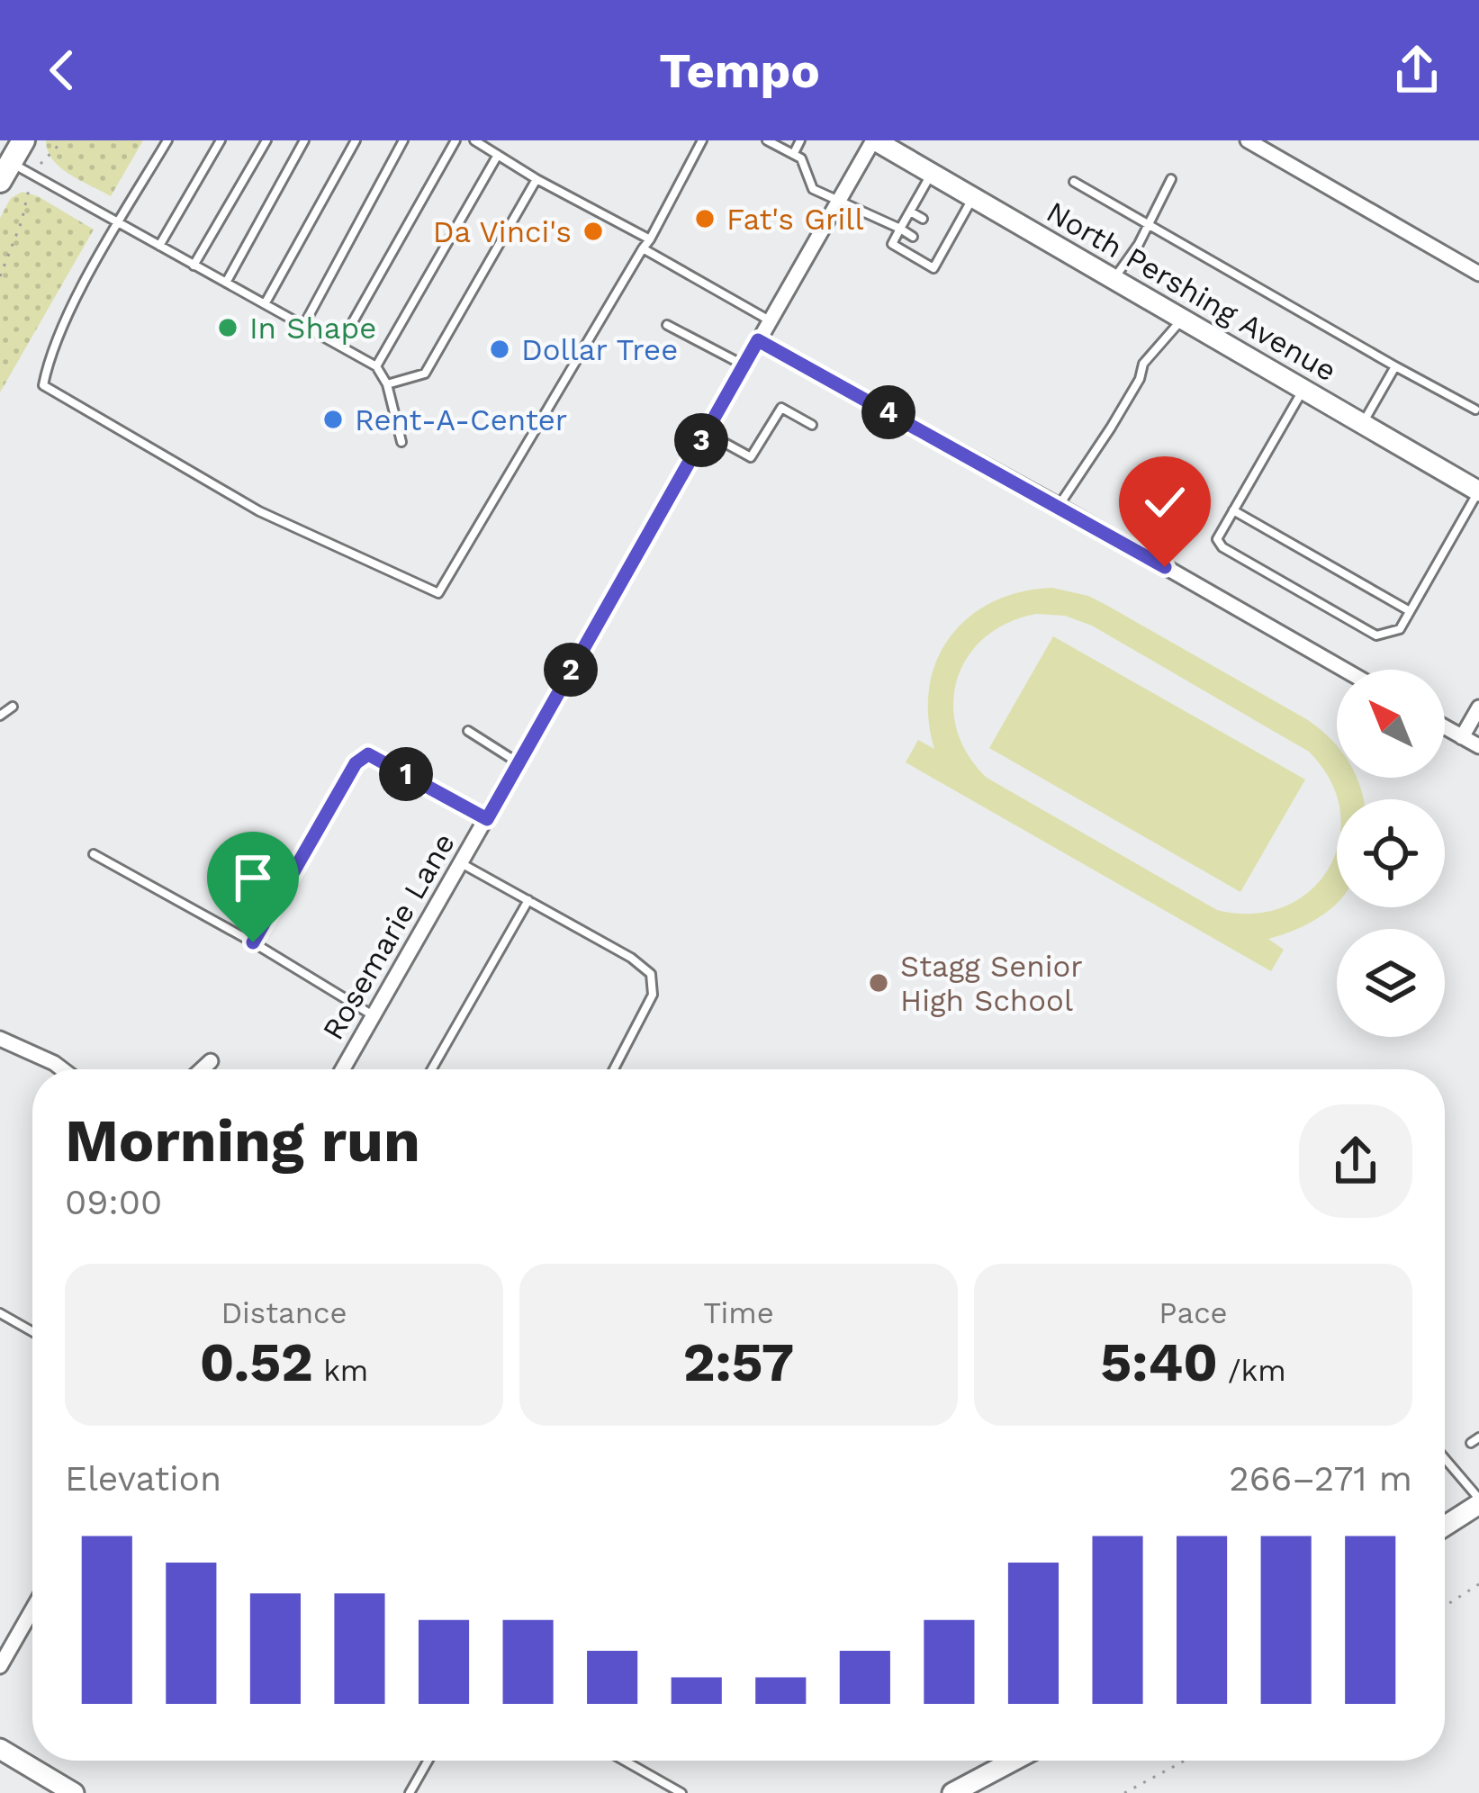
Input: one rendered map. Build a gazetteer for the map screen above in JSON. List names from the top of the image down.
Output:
{
  "streets": {
    "main road": ["North Pershing Avenue"],
    "street": ["Rosemarie Lane"]
  },
  "crossings": [
    ["North Pershing Avenue", "Rosemarie Lane"]
  ],
  "places": [
    "Fat's Grill",
    "Da Vinci's",
    "In Shape",
    "Dollar Tree",
    "Rent-A-Center",
    "Stagg Senior High School"
  ],
  "north": "top left",
  "page": {
    "header": "Tempo",
    "pins": [
      "4",
      "3",
      "2",
      "1"
    ],
    "heading": ["Morning run", "09:00"],
    "stats": [
      ["Distance", "0.52 km"],
      ["Time", "2:57"],
      ["Pace", "5:40 /km"]
    ],
    "chart": ["Elevation", "266–271 m"]
  }
}
